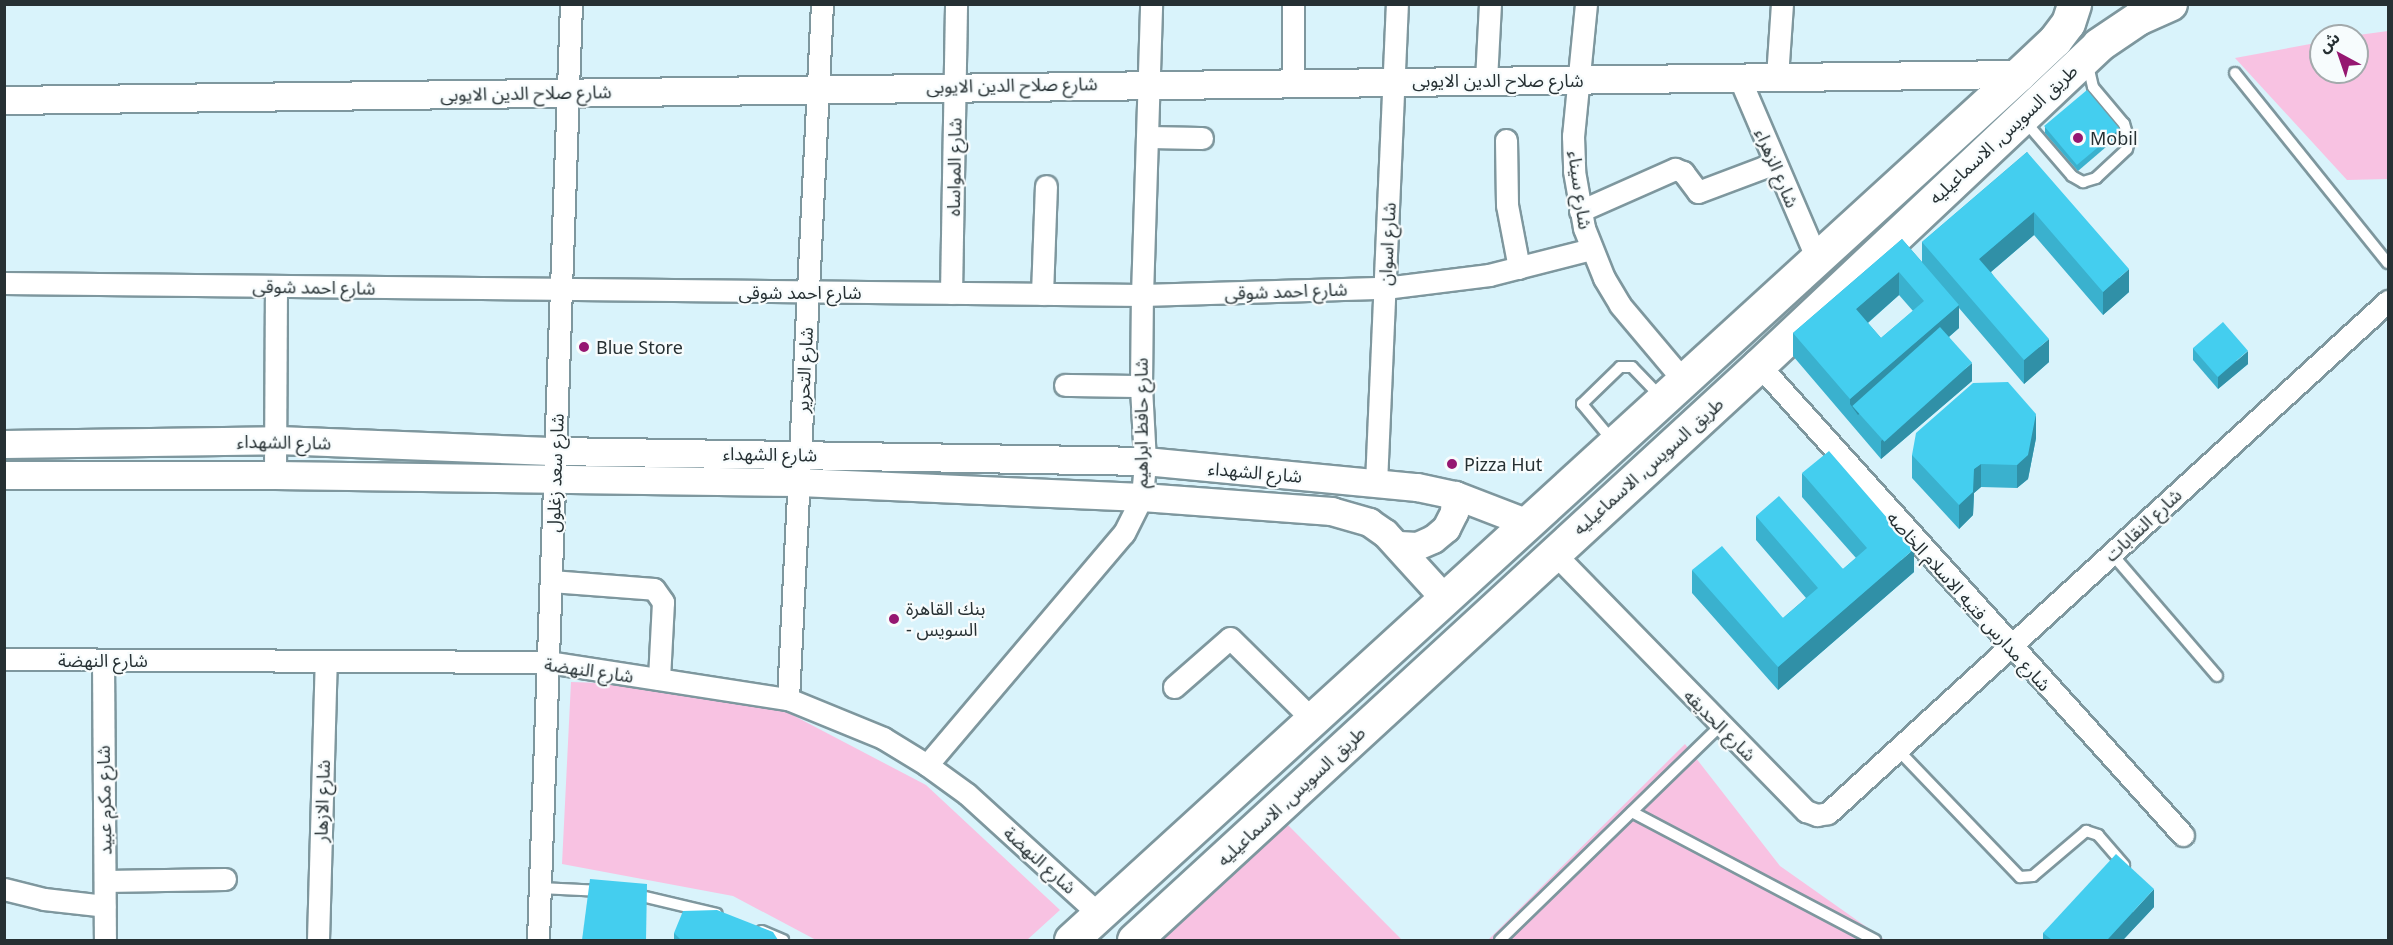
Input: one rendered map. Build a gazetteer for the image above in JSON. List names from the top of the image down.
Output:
{
  "streets": {
    "main road": ["طريق السويس, الاسماعيليه"],
    "street": [
      "شارع صلاح الدين الايوبى",
      "شارع المواساه",
      "شارع الزهراء",
      "شارع سيناء",
      "شارع اسوان",
      "شارع احمد شوقى",
      "شارع التحرير",
      "شارع حافظ ابراهيم",
      "شارع الشهداء",
      "شارع سعد زغلول",
      "شارع النقابات",
      "شارع مدارس فتيه الاسلام الخاصه",
      "شارع النهضة",
      "شارع الحديقه",
      "شارع مكرم عبيد",
      "شارع الازهار"
    ]
  },
  "crossings": [
    ["شارع صلاح الدين الايوبى", "طريق السويس, الاسماعيليه"],
    ["شارع صلاح الدين الايوبى", "شارع المواساه"],
    ["شارع صلاح الدين الايوبى", "شارع الزهراء"],
    ["شارع صلاح الدين الايوبى", "شارع سيناء"],
    ["شارع صلاح الدين الايوبى", "شارع اسوان"],
    ["شارع صلاح الدين الايوبى", "شارع التحرير"],
    ["شارع صلاح الدين الايوبى", "شارع حافظ ابراهيم"],
    ["شارع صلاح الدين الايوبى", "شارع سعد زغلول"],
    ["طريق السويس, الاسماعيليه", "شارع الزهراء"],
    ["طريق السويس, الاسماعيليه", "شارع سيناء"],
    ["طريق السويس, الاسماعيليه", "شارع الشهداء"],
    ["طريق السويس, الاسماعيليه", "شارع مدارس فتيه الاسلام الخاصه"],
    ["طريق السويس, الاسماعيليه", "شارع النهضة"],
    ["طريق السويس, الاسماعيليه", "شارع الحديقه"],
    ["شارع المواساه", "شارع احمد شوقى"],
    ["شارع سيناء", "شارع احمد شوقى"],
    ["شارع اسوان", "شارع احمد شوقى"],
    ["شارع اسوان", "شارع الشهداء"],
    ["شارع احمد شوقى", "شارع التحرير"],
    ["شارع احمد شوقى", "شارع حافظ ابراهيم"],
    ["شارع احمد شوقى", "شارع سعد زغلول"],
    ["شارع التحرير", "شارع الشهداء"],
    ["شارع التحرير", "شارع النهضة"],
    ["شارع حافظ ابراهيم", "شارع الشهداء"],
    ["شارع حافظ ابراهيم", "شارع النهضة"],
    ["شارع الشهداء", "شارع سعد زغلول"],
    ["شارع سعد زغلول", "شارع النهضة"],
    ["شارع النقابات", "شارع مدارس فتيه الاسلام الخاصه"],
    ["شارع النقابات", "شارع الحديقه"],
    ["شارع النهضة", "شارع مكرم عبيد"],
    ["شارع النهضة", "شارع الازهار"]
  ],
  "places": [
    "Mobil",
    "Blue Store",
    "Pizza Hut",
    "بنك القاهرة - السويس"
  ],
  "north": "top left"
}
